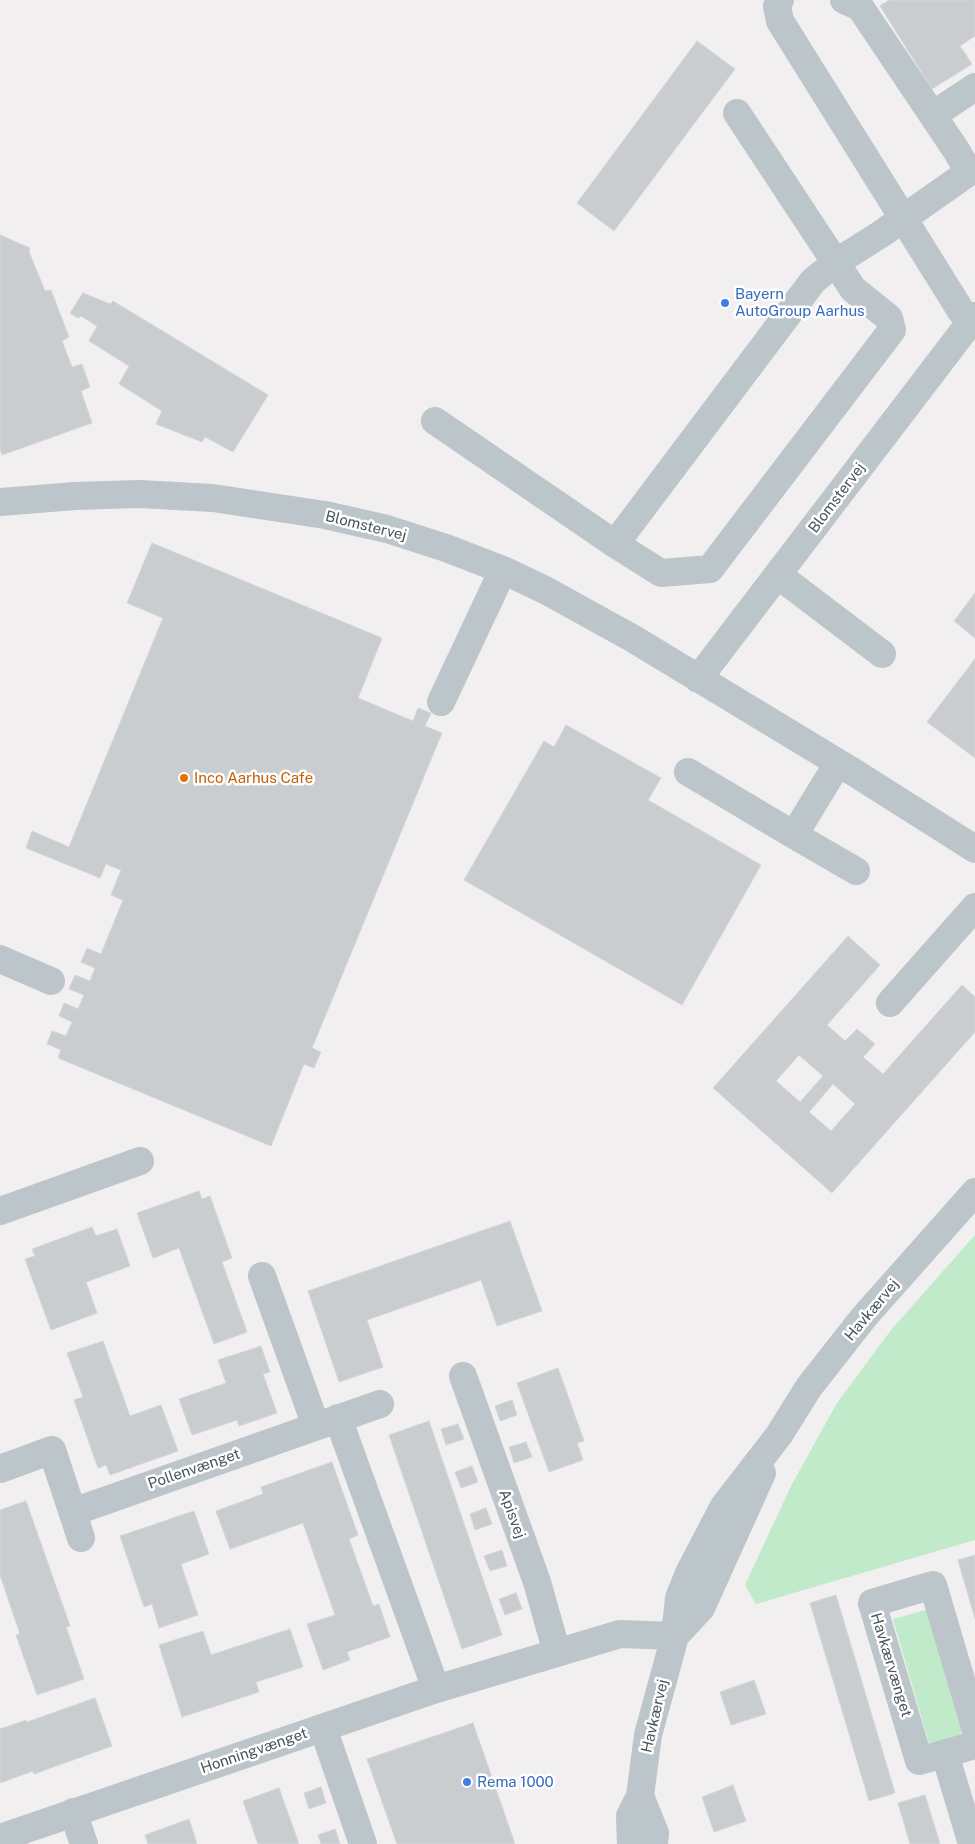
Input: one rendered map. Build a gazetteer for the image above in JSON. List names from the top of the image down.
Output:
{
  "streets": {
    "street": [
      "Blomstervej",
      "Havkærvej",
      "Pollenvænget",
      "Apisvej",
      "Havkærvænget",
      "Honningvænget"
    ]
  },
  "crossings": [
    ["Havkærvej", "Honningvænget"],
    ["Apisvej", "Honningvænget"]
  ],
  "places": ["Bayern AutoGroup Aarhus", "Inco Aarhus Cafe", "Rema 1000"]
}
